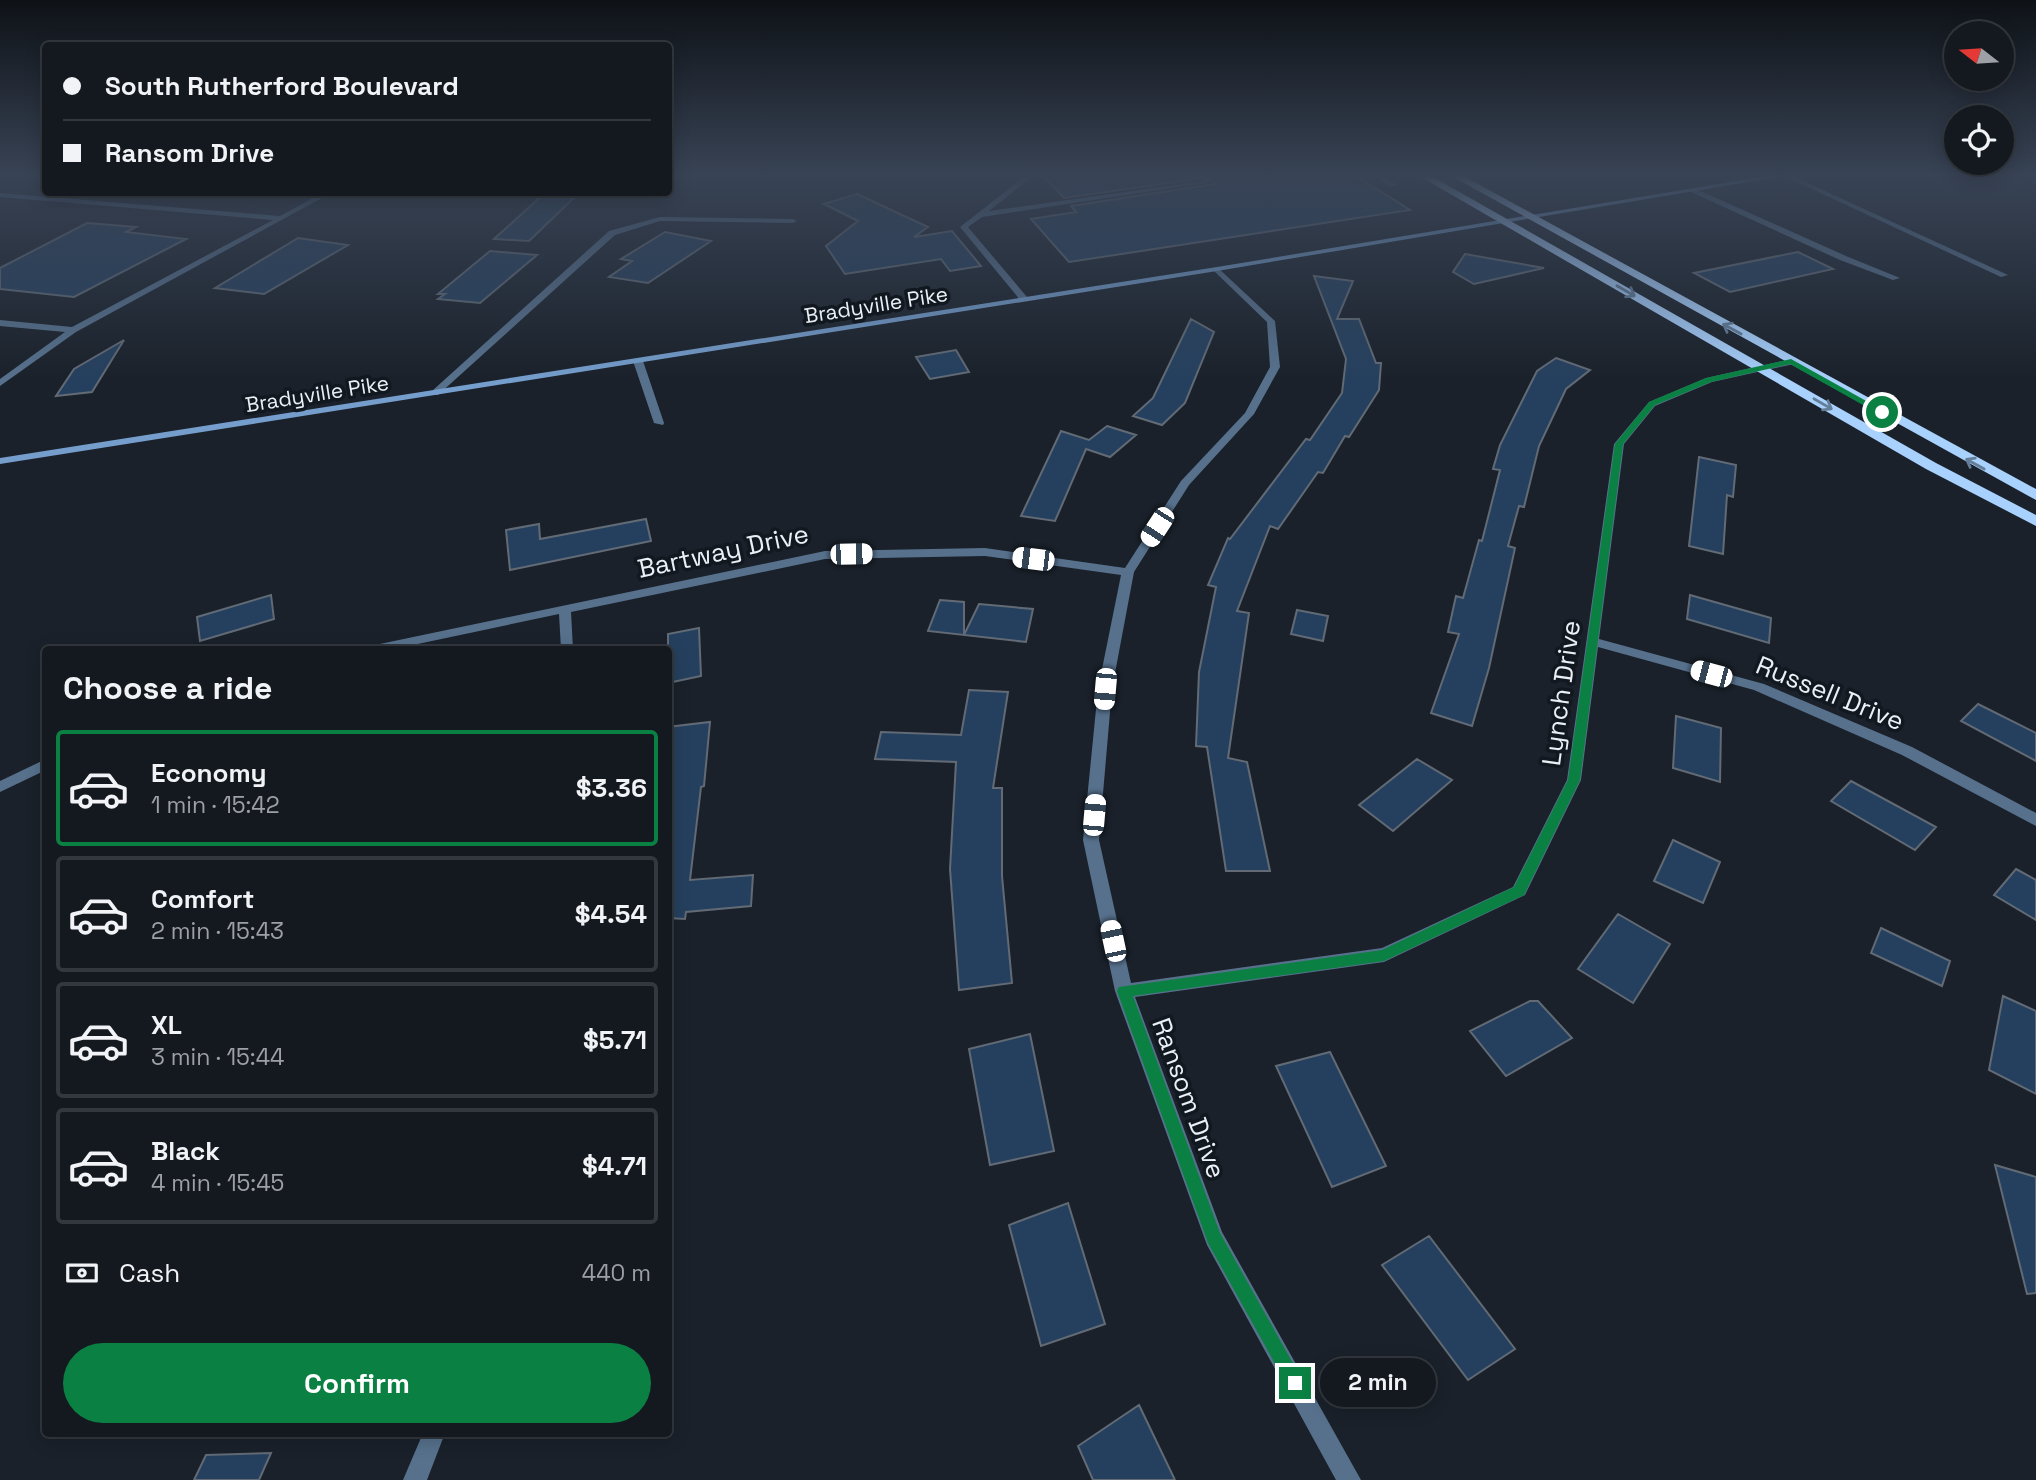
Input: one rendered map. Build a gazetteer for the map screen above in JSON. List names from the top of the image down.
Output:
{
  "streets": {
    "main road": ["Bradyville Pike"],
    "street": [
      "Bartway Drive",
      "Lynch Drive",
      "Russell Drive",
      "Ransom Drive"
    ]
  },
  "crossings": [
    ["Bradyville Pike", "Ransom Drive"],
    ["Bartway Drive", "Ransom Drive"],
    ["Lynch Drive", "Russell Drive"],
    ["Lynch Drive", "Ransom Drive"]
  ],
  "north": "left",
  "page": {
    "banner": ["South Rutherford Boulevard", "Ransom Drive"],
    "heading": "Choose a ride",
    "list": [
      {
        "name": "Economy",
        "note": "1 min · 15:42",
        "value": "$3.36"
      },
      {
        "name": "Comfort",
        "note": "2 min · 15:43",
        "value": "$4.54"
      },
      {
        "name": "XL",
        "note": "3 min · 15:44",
        "value": "$5.71"
      },
      {
        "name": "Black",
        "note": "4 min · 15:45",
        "value": "$4.71"
      }
    ],
    "pay": ["Cash", "440 m"],
    "buttons": "Confirm",
    "bubble": "2 min"
  }
}
